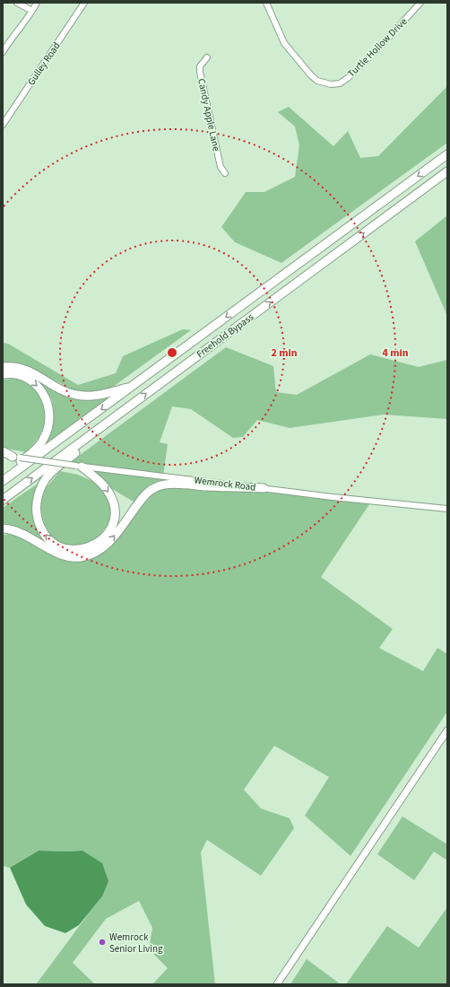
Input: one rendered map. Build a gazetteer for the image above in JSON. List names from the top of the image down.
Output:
{
  "streets": {
    "highway": ["Freehold Bypass"],
    "street": [
      "Turtle Hollow Drive",
      "Gulley Road",
      "Candy Apple Lane",
      "Wemrock Road"
    ]
  },
  "places": ["Wemrock Senior Living"],
  "rings": ["2 min", "4 min"]
}
